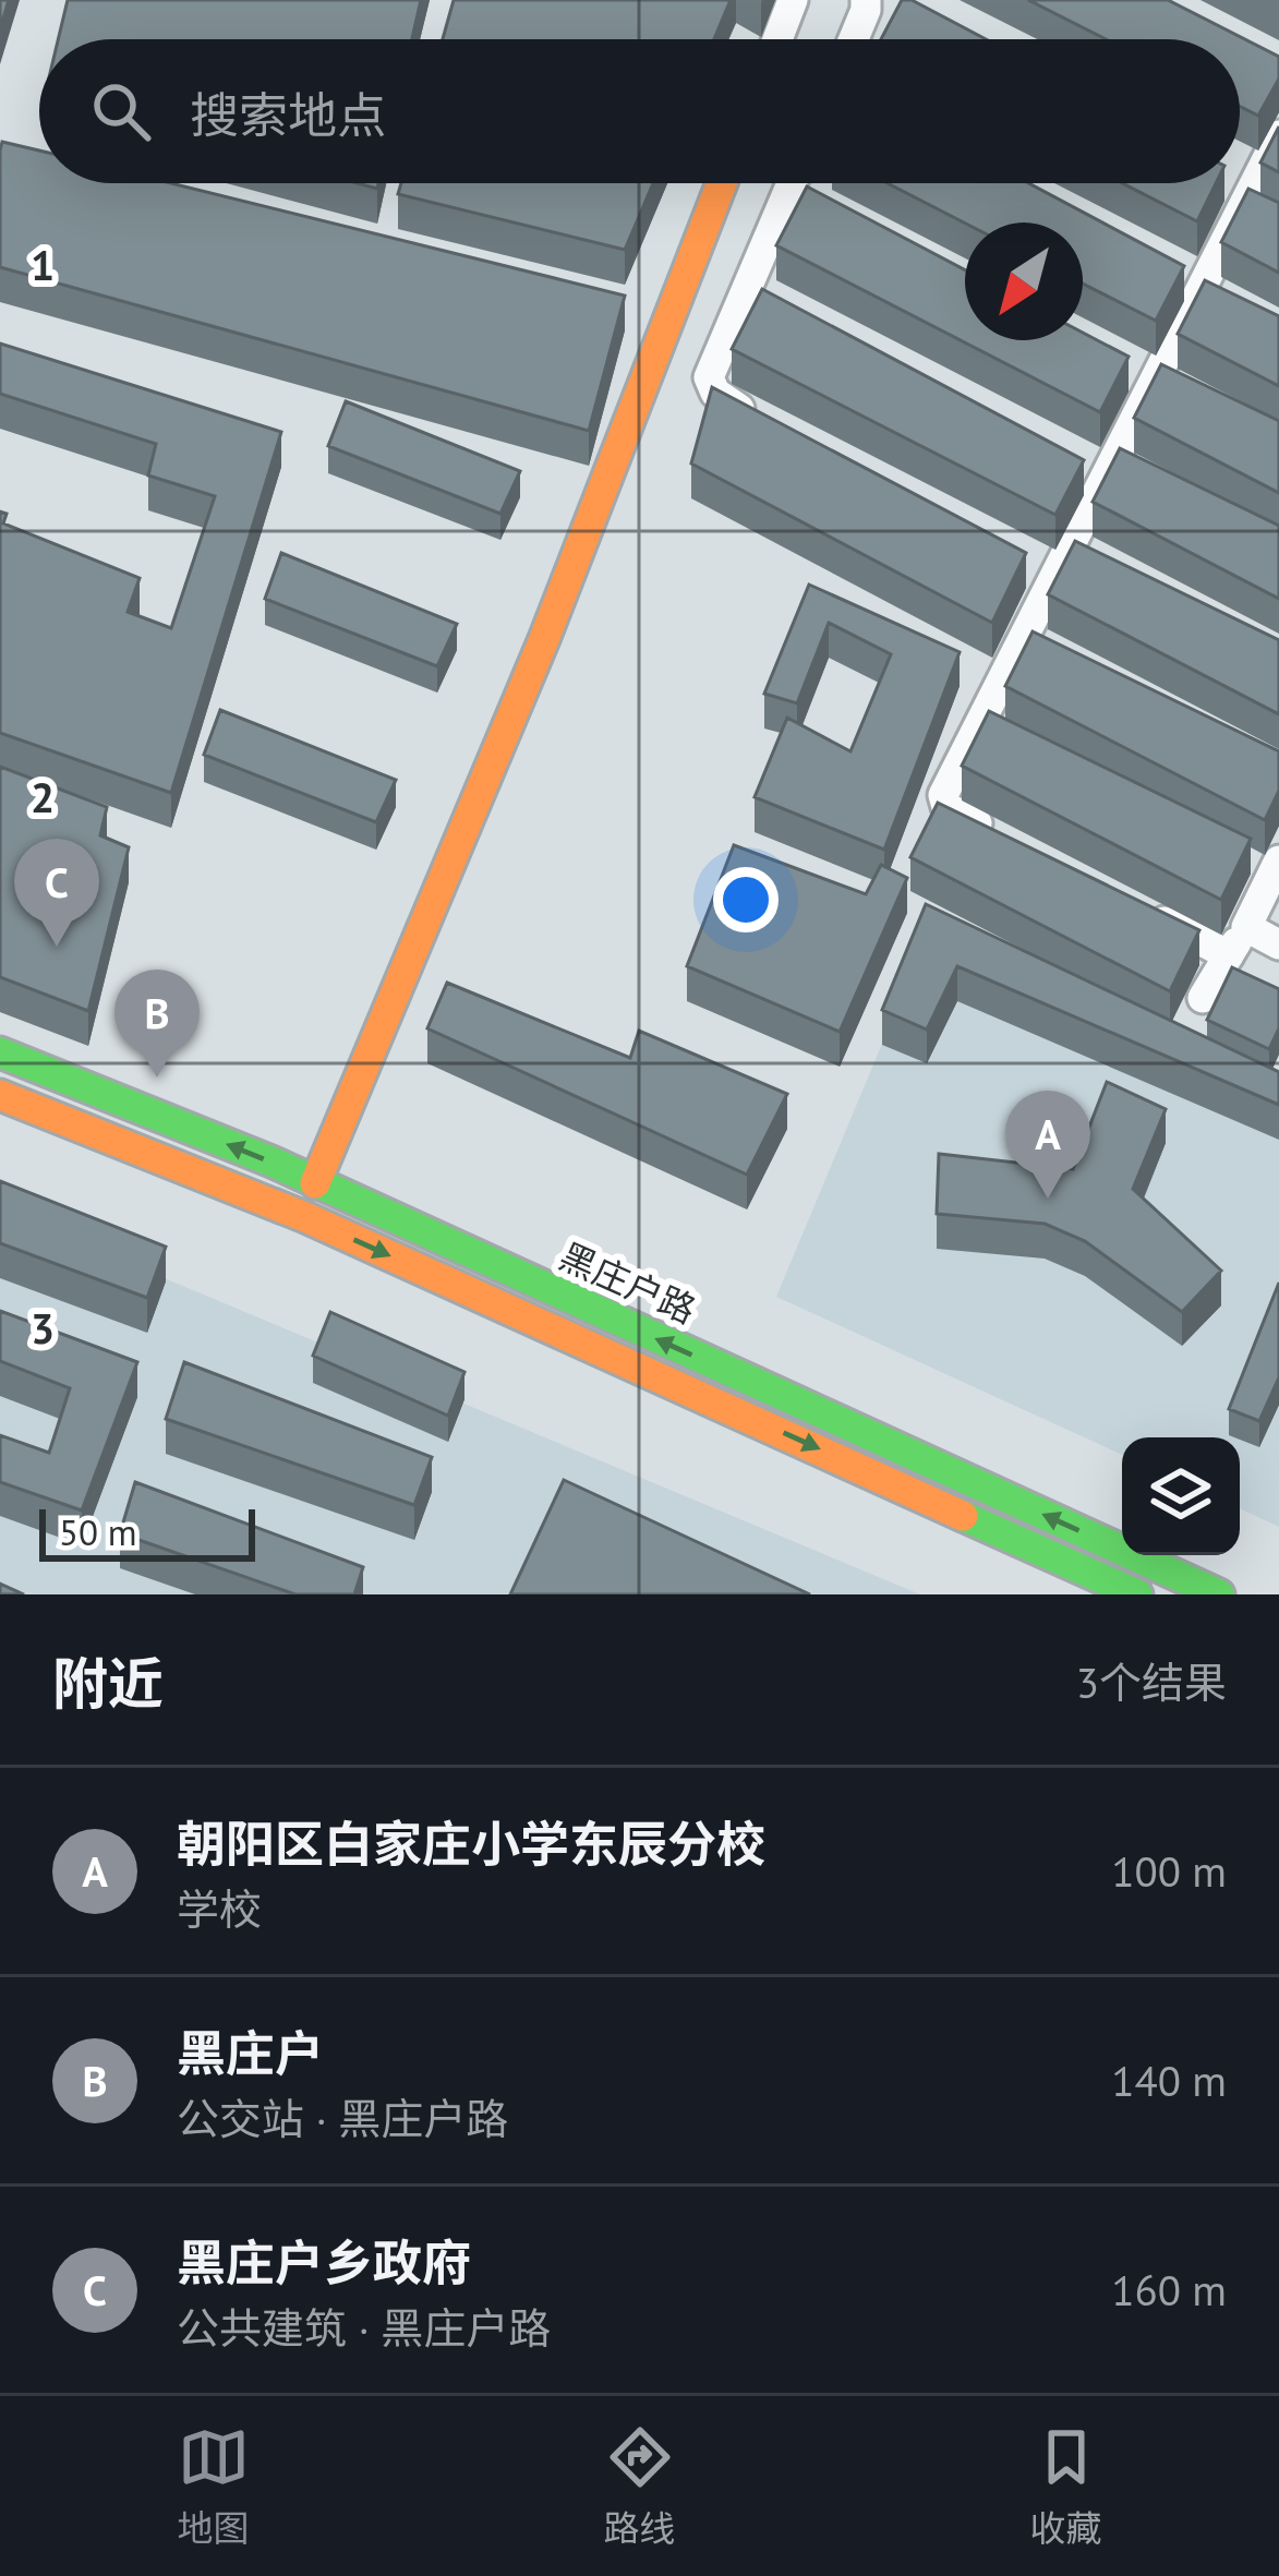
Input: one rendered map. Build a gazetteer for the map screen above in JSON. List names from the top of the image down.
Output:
{
  "streets": {
    "street": ["黑庄户路"]
  },
  "scale_bar": "50 m",
  "north": "bottom left",
  "page": {
    "search": "搜索地点",
    "pins": ["C", "B", "A"],
    "scale": "50 m",
    "heading": ["附近", "3个结果"],
    "list": [
      {
        "mark": "A",
        "name": "朝阳区白家庄小学东辰分校",
        "note": "学校",
        "value": "100 m"
      },
      {
        "mark": "B",
        "name": "黑庄户",
        "note": "公交站 · 黑庄户路",
        "value": "140 m"
      },
      {
        "mark": "C",
        "name": "黑庄户乡政府",
        "note": "公共建筑 · 黑庄户路",
        "value": "160 m"
      }
    ],
    "nav": ["地图", "路线", "收藏"]
  },
  "grid": {
    "rows": ["1", "2", "3"]
  }
}
